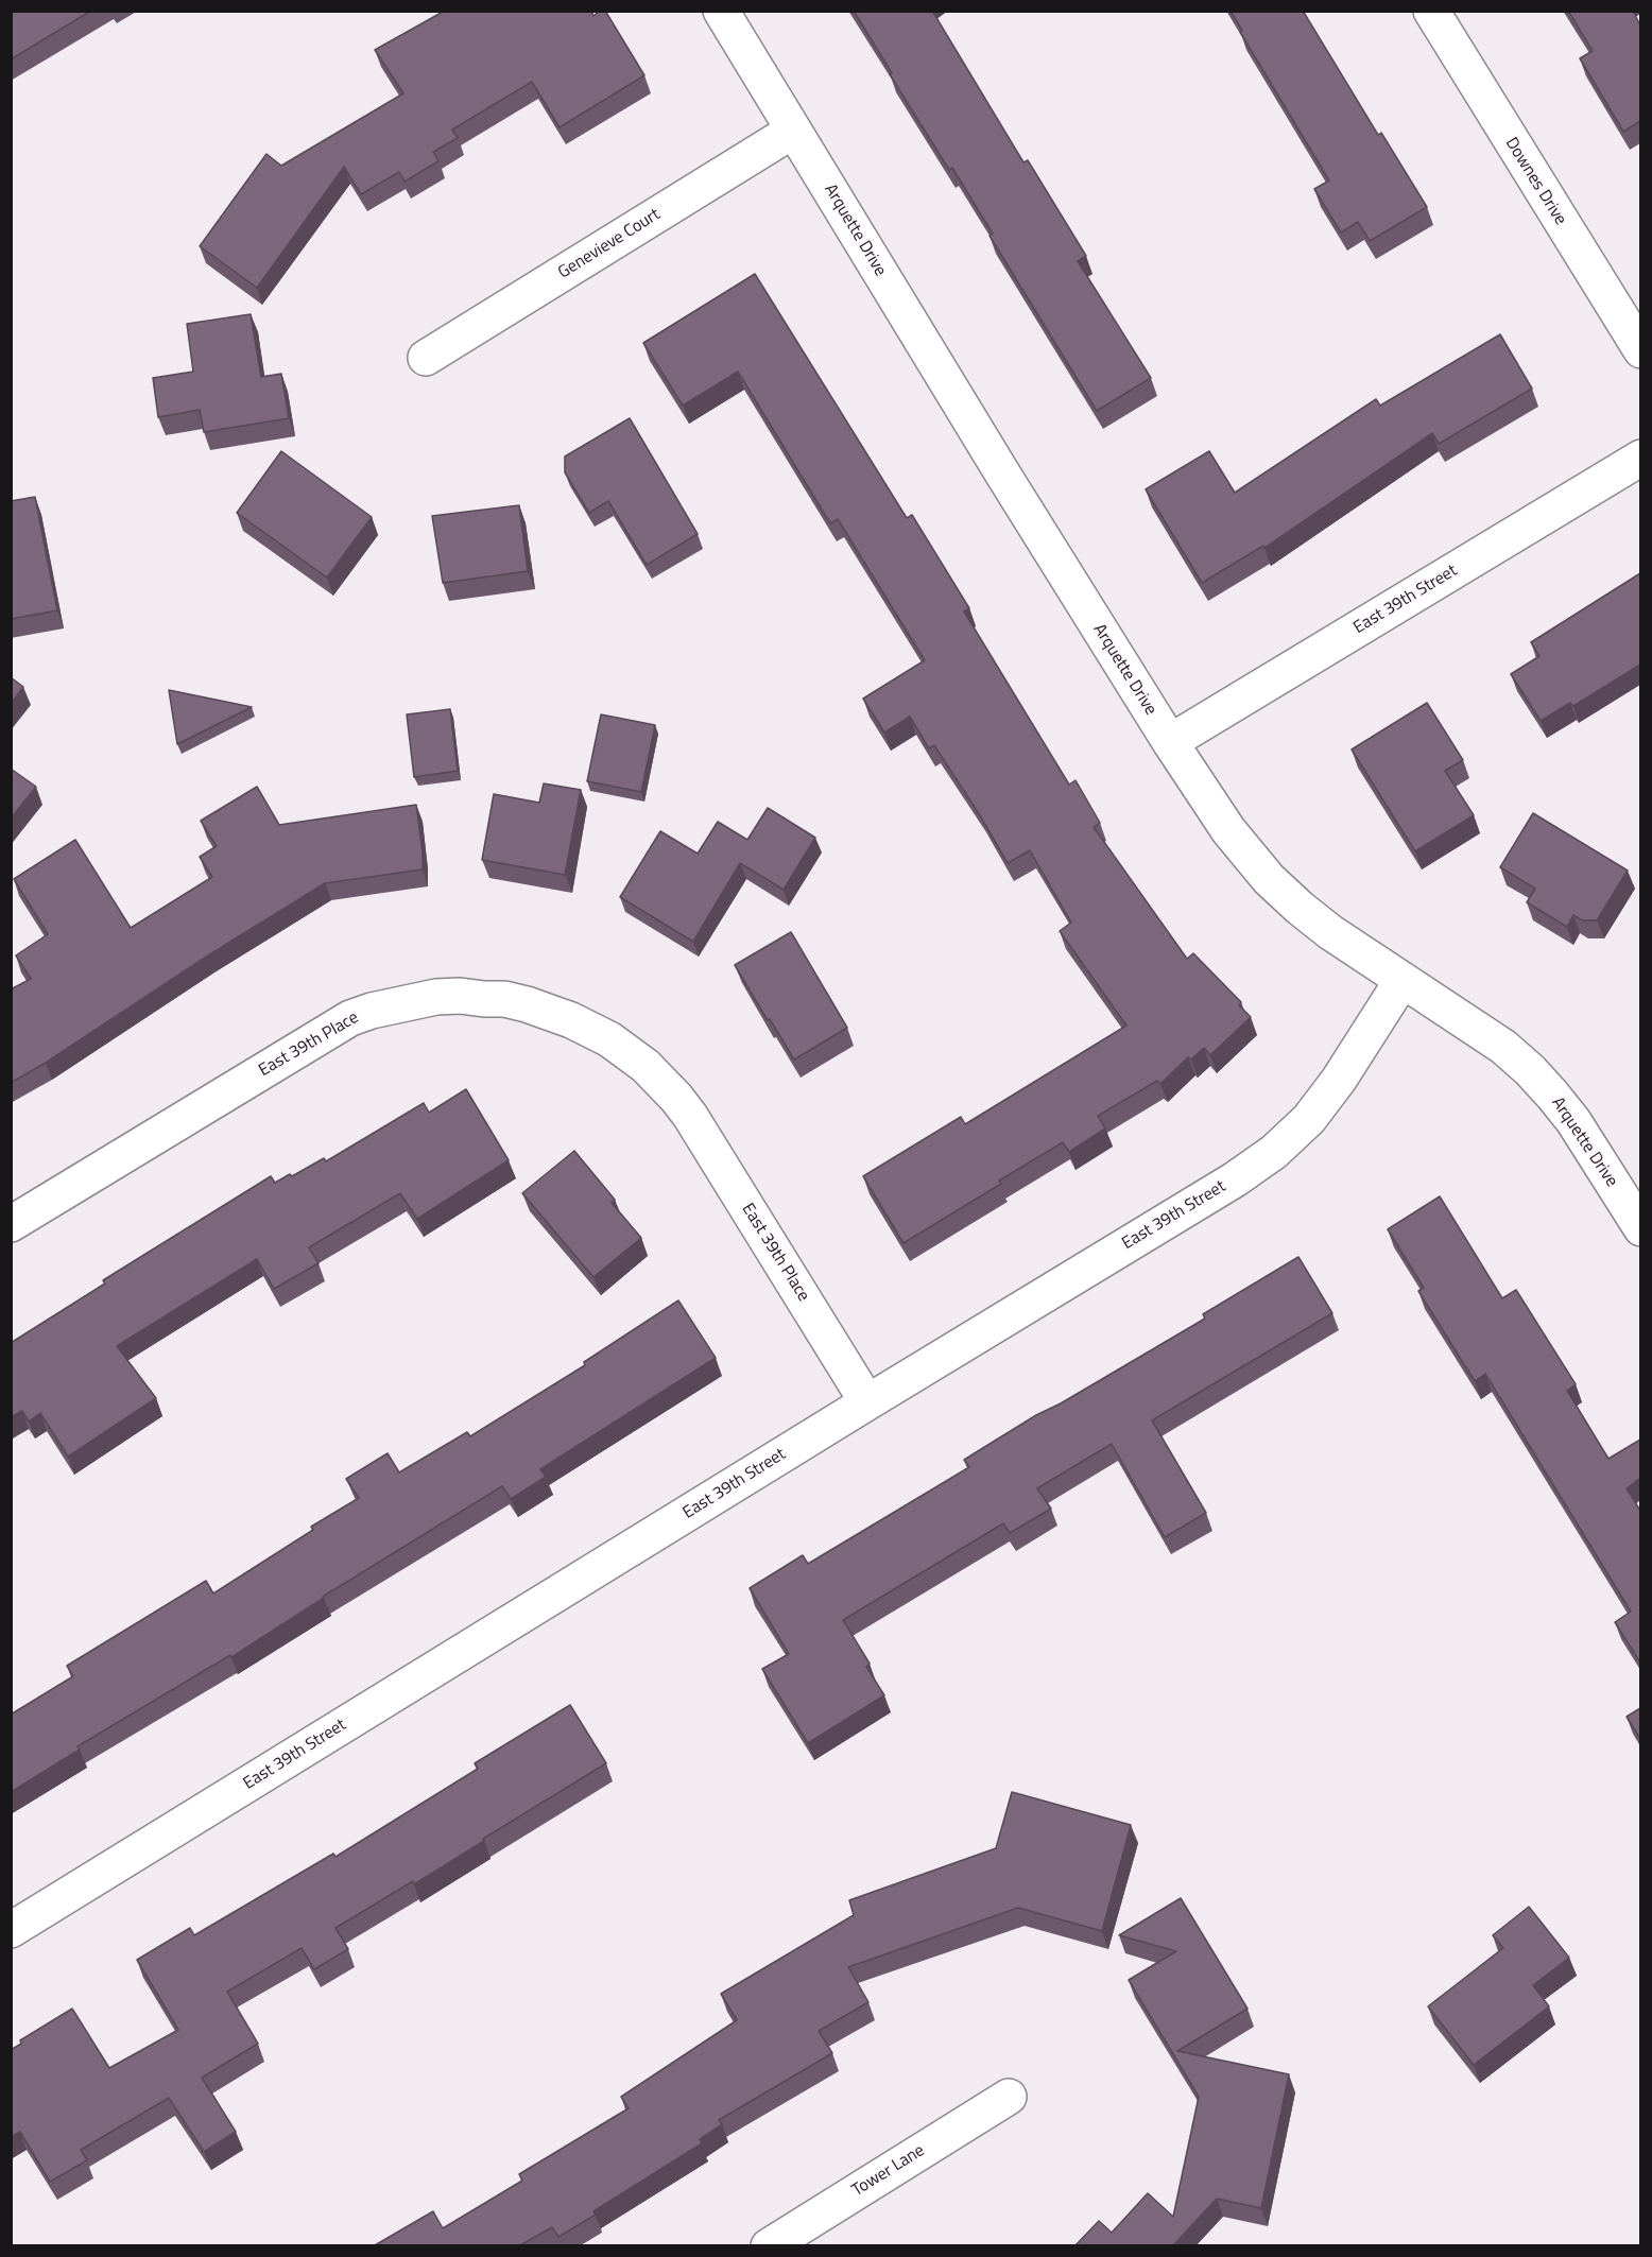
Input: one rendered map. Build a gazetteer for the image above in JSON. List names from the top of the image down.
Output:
{
  "streets": {
    "street": [
      "Downes Drive",
      "Arquette Drive",
      "Genevieve Court",
      "East 39th Street",
      "East 39th Place",
      "Tower Lane"
    ]
  },
  "crossings": [
    ["Arquette Drive", "Genevieve Court"],
    ["Arquette Drive", "East 39th Street"],
    ["East 39th Street", "East 39th Place"]
  ]
}
